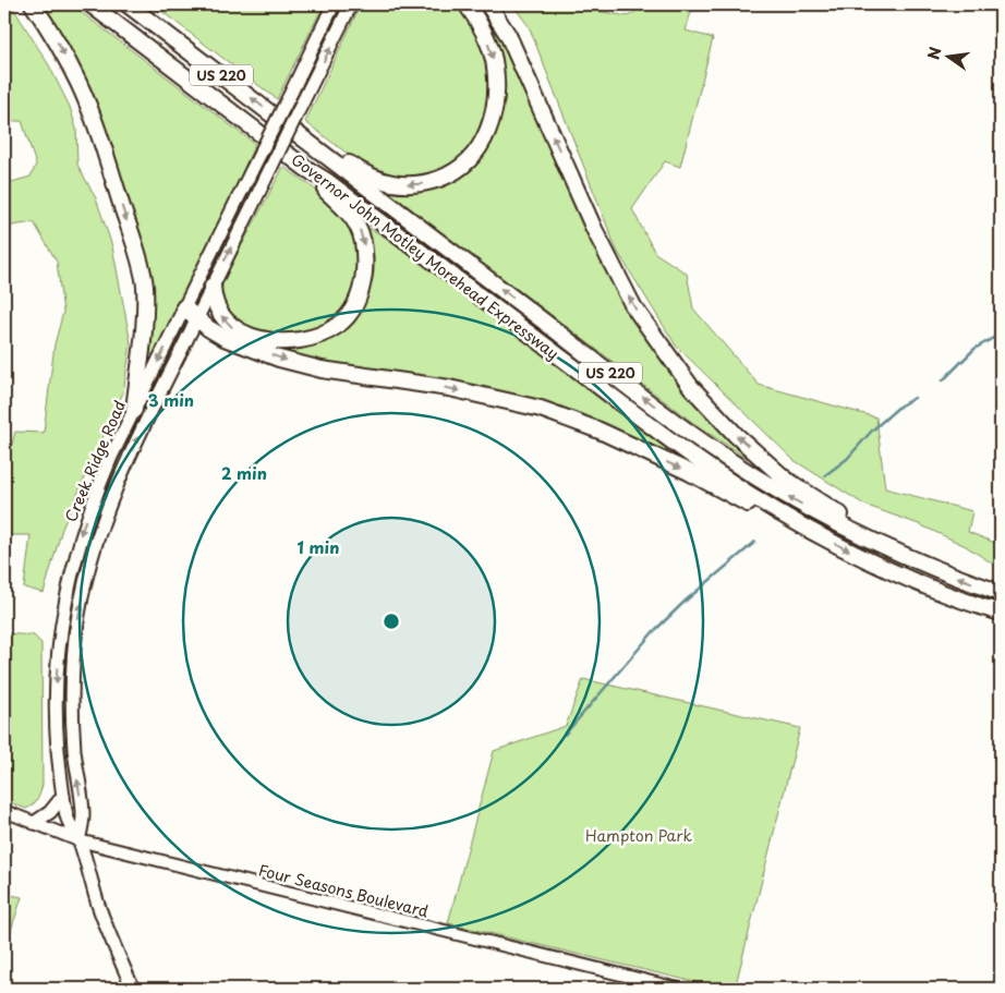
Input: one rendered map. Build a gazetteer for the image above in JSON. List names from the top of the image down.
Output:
{
  "streets": {
    "highway": ["US 220", "Governor John Motley Morehead Expressway"],
    "main road": ["Creek Ridge Road"],
    "street": ["Four Seasons Boulevard"]
  },
  "crossings": [
    ["Creek Ridge Road", "Four Seasons Boulevard"]
  ],
  "parks": ["Hampton Park"],
  "north": "left",
  "rings": ["3 min", "2 min", "1 min"]
}
